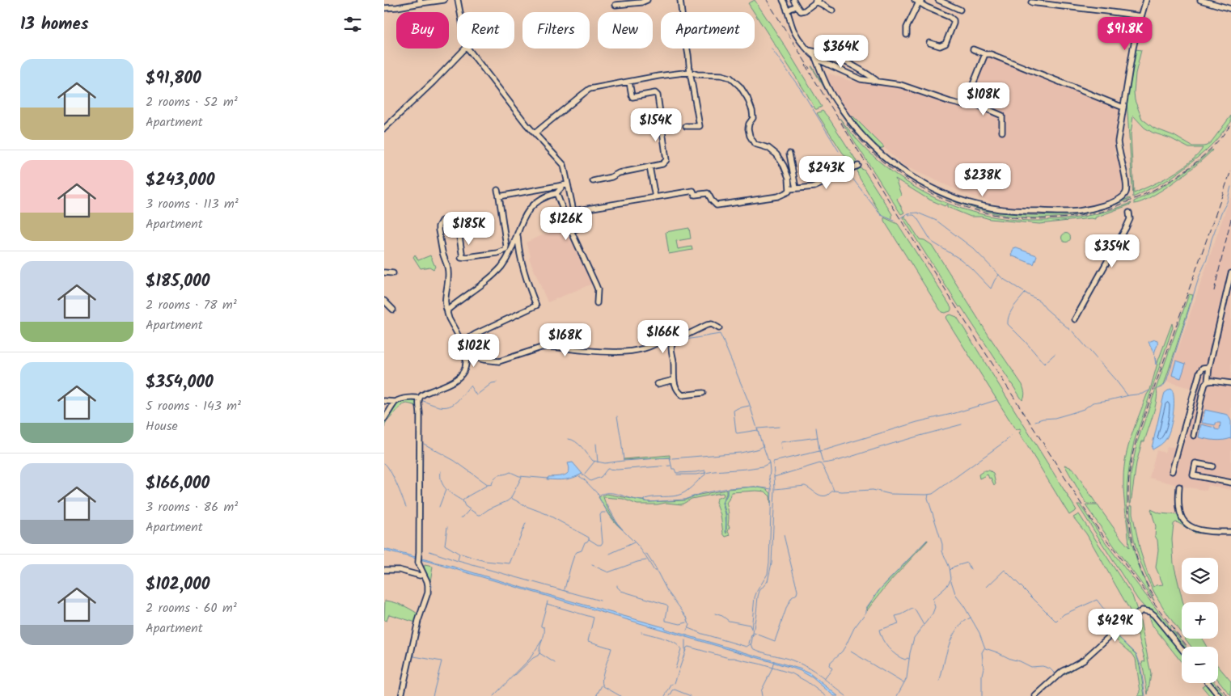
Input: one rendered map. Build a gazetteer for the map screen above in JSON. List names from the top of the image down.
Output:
{
  "page": {
    "heading": "13 homes",
    "chip": [
      "Buy",
      "Rent",
      "Filters",
      "New",
      "Apartment"
    ],
    "price": [
      "$91.8K",
      "$364K",
      "$108K",
      "$154K",
      "$243K",
      "$238K",
      "$126K",
      "$185K",
      "$354K",
      "$166K",
      "$168K",
      "$102K",
      "$429K"
    ],
    "list": [
      {
        "name": "$91,800",
        "note": "2 rooms · 52 m² · Apartment"
      },
      {
        "name": "$243,000",
        "note": "3 rooms · 113 m² · Apartment"
      },
      {
        "name": "$185,000",
        "note": "2 rooms · 78 m² · Apartment"
      },
      {
        "name": "$354,000",
        "note": "5 rooms · 143 m² · House"
      },
      {
        "name": "$166,000",
        "note": "3 rooms · 86 m² · Apartment"
      },
      {
        "name": "$102,000",
        "note": "2 rooms · 60 m² · Apartment"
      }
    ],
    "map_buttons": ["+", "−"]
  }
}
